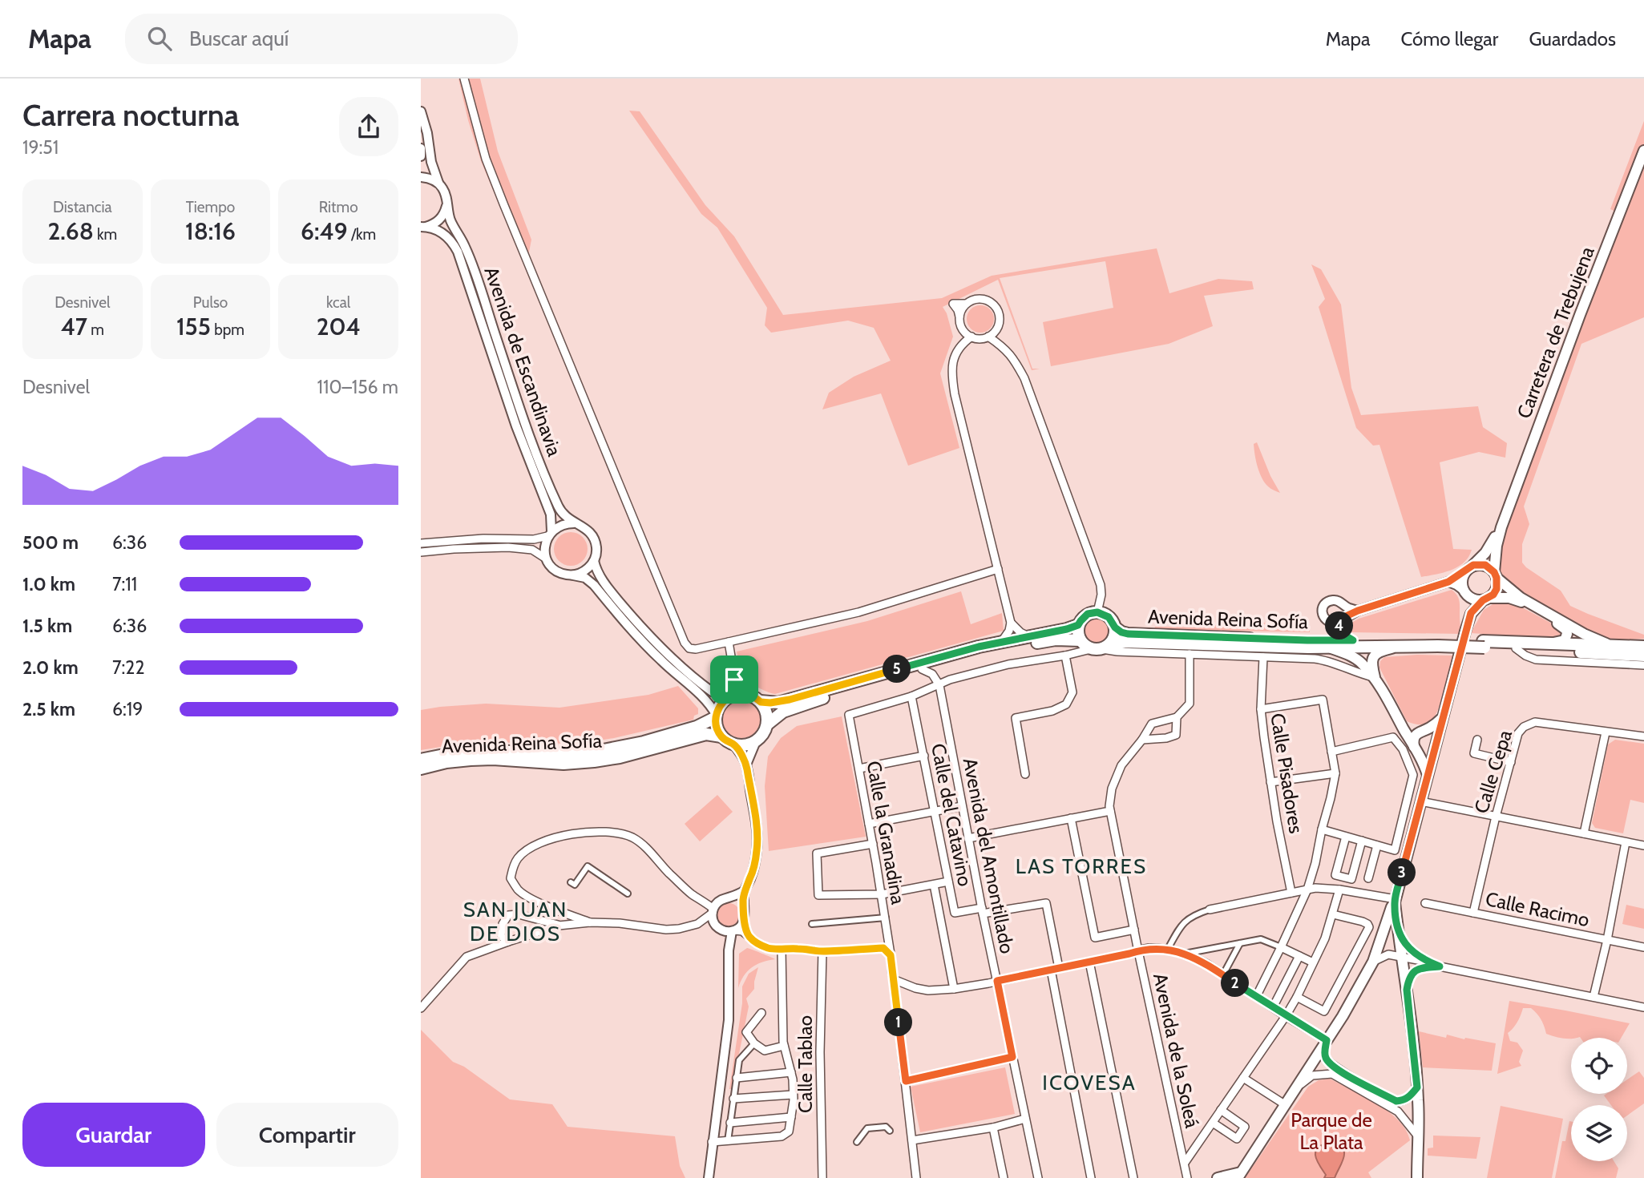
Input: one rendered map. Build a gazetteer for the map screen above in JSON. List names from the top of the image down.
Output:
{
  "streets": {
    "main road": ["Carretera de Trebujena", "Avenida Reina Sofía"],
    "street": [
      "Avenida de Escandinavia",
      "Calle Cepa",
      "Calle Pisadores",
      "Calle del Catavino",
      "Calle la Granadina",
      "Avenida del Amontillado",
      "Calle Racimo",
      "Avenida de la Soleá",
      "Calle Tablao"
    ]
  },
  "crossings": [
    ["Calle Cepa", "Calle Racimo"],
    ["Calle del Catavino", "Calle la Granadina"],
    ["Calle del Catavino", "Avenida del Amontillado"]
  ],
  "districts": ["LAS TORRES", "SAN JUAN DE DIOS", "ICOVESA"],
  "parks": ["Parque de La Plata"],
  "page": {
    "header": "Mapa",
    "search": "Buscar aquí",
    "nav": ["Mapa", "Cómo llegar", "Guardados"],
    "heading": ["Carrera nocturna", "19:51"],
    "stats": [
      ["Distancia", "2.68 km"],
      ["Tiempo", "18:16"],
      ["Ritmo", "6:49 /km"],
      ["Desnivel", "47 m"],
      ["Pulso", "155 bpm"],
      ["kcal", "204"]
    ],
    "chart": ["Desnivel", "110–156 m"],
    "list": [
      {
        "name": "500 m",
        "note": "6:36"
      },
      {
        "name": "1.0 km",
        "note": "7:11"
      },
      {
        "name": "1.5 km",
        "note": "6:36"
      },
      {
        "name": "2.0 km",
        "note": "7:22"
      },
      {
        "name": "2.5 km",
        "note": "6:19"
      }
    ],
    "pins": [
      "4",
      "5",
      "3",
      "2",
      "1"
    ],
    "buttons": ["Guardar", "Compartir"]
  }
}
